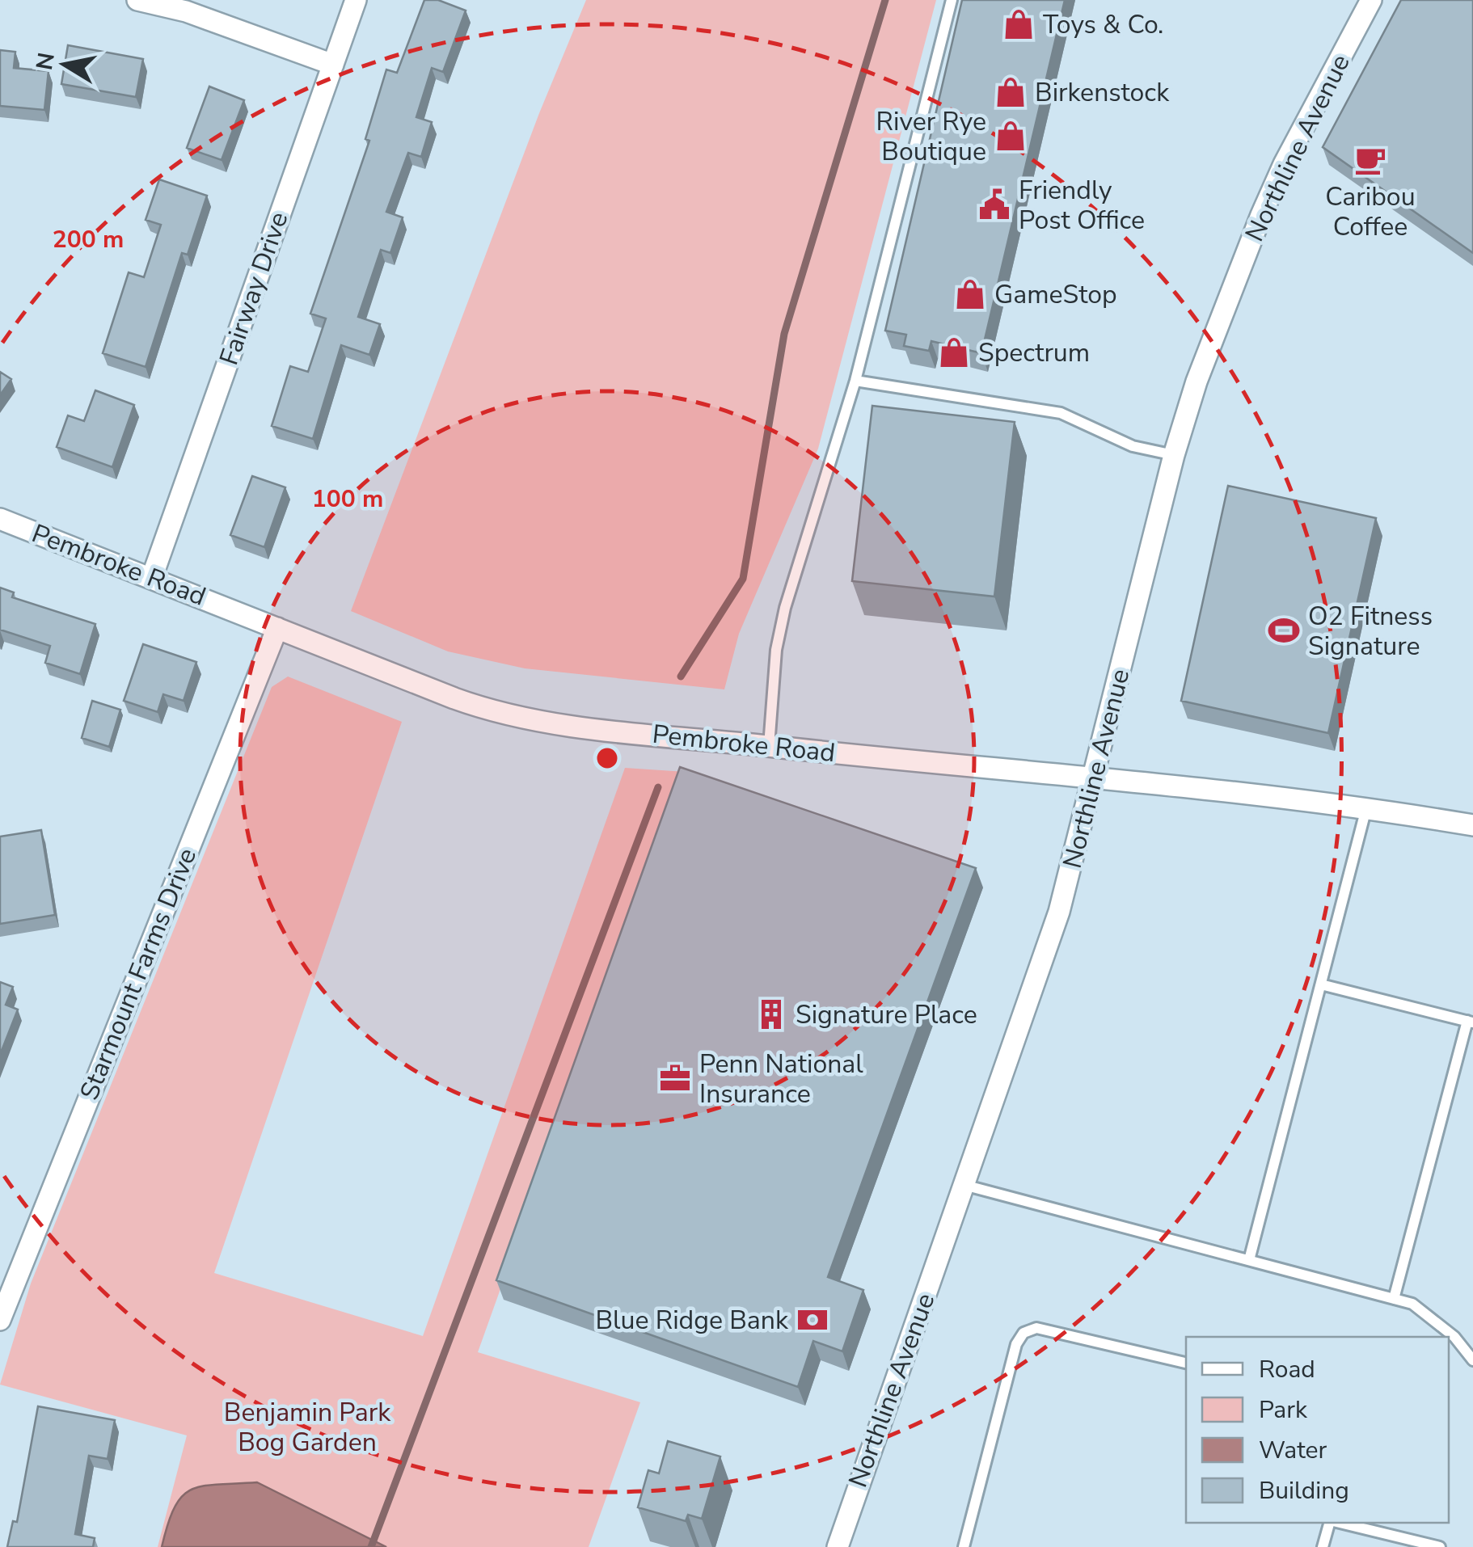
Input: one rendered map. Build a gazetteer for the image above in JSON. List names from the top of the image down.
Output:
{
  "streets": {
    "street": [
      "Northline Avenue",
      "Fairway Drive",
      "Pembroke Road",
      "Starmount Farms Drive"
    ]
  },
  "crossings": [
    ["Northline Avenue", "Pembroke Road"],
    ["Fairway Drive", "Pembroke Road"],
    ["Pembroke Road", "Starmount Farms Drive"]
  ],
  "parks": ["Benjamin Park Bog Garden"],
  "places": {
    "shop": [
      "Toys & Co.",
      "Birkenstock",
      "River Rye Boutique",
      "GameStop",
      "Spectrum"
    ],
    "cafe": ["Caribou Coffee"],
    "public building": ["Friendly Post Office"],
    "sports": ["O2 Fitness Signature"],
    "building": ["Signature Place"],
    "office": ["Penn National Insurance"],
    "bank": ["Blue Ridge Bank"]
  },
  "legend": [
    "Road",
    "Park",
    "Water",
    "Building"
  ],
  "north": "left",
  "rings": ["200 m", "100 m"]
}
